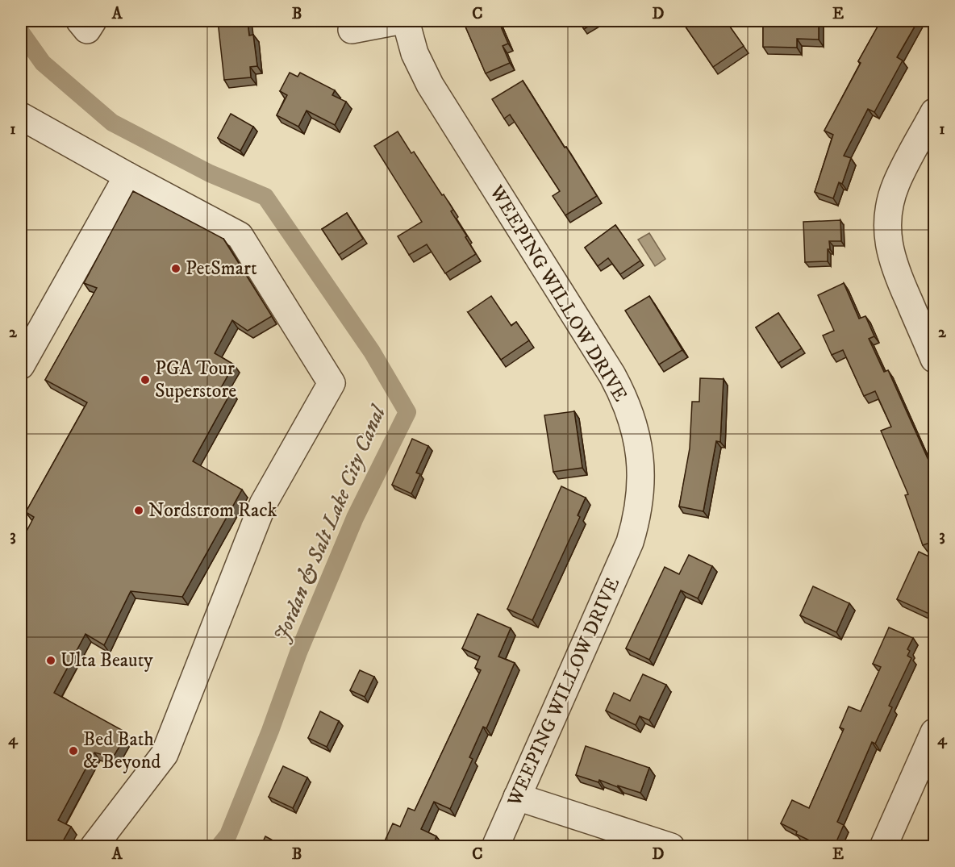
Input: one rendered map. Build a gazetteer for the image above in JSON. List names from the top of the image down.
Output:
{
  "streets": {
    "street": ["WEEPING WILLOW DRIVE"]
  },
  "water": ["Jordan & Salt Lake City Canal"],
  "places": [
    "PetSmart",
    "PGA Tour Superstore",
    "Nordstrom Rack",
    "Ulta Beauty",
    "Bed Bath & Beyond"
  ],
  "grid": {
    "columns": [
      "A",
      "B",
      "C",
      "D",
      "E"
    ],
    "rows": [
      "1",
      "2",
      "3",
      "4"
    ]
  }
}
